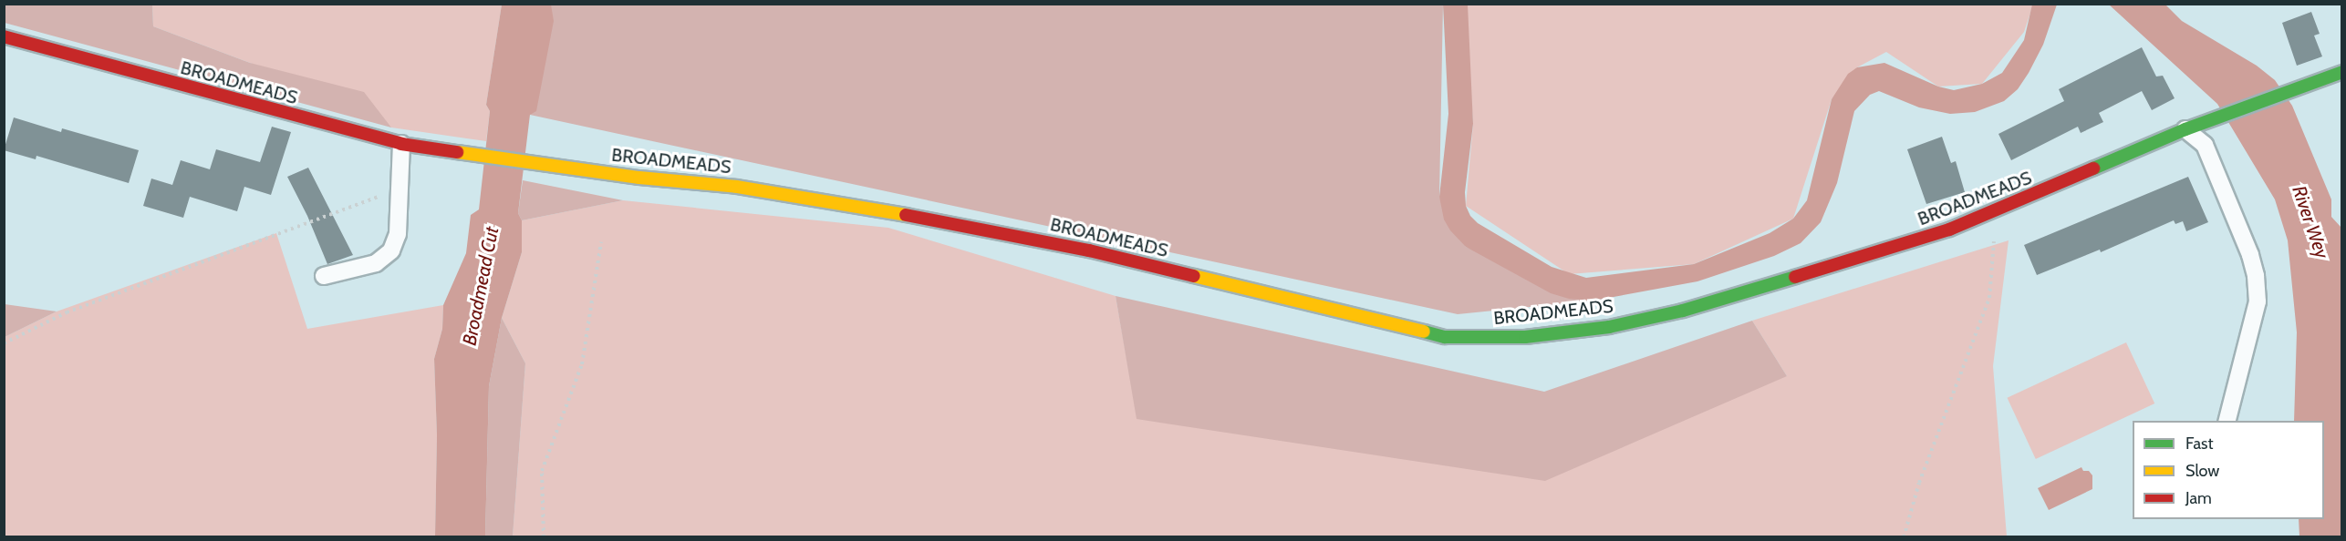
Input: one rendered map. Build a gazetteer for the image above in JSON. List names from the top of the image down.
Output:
{
  "streets": {
    "main road": ["BROADMEADS"]
  },
  "water": ["River Wey", "Broadmead Cut"],
  "legend": ["Fast", "Slow", "Jam"]
}
